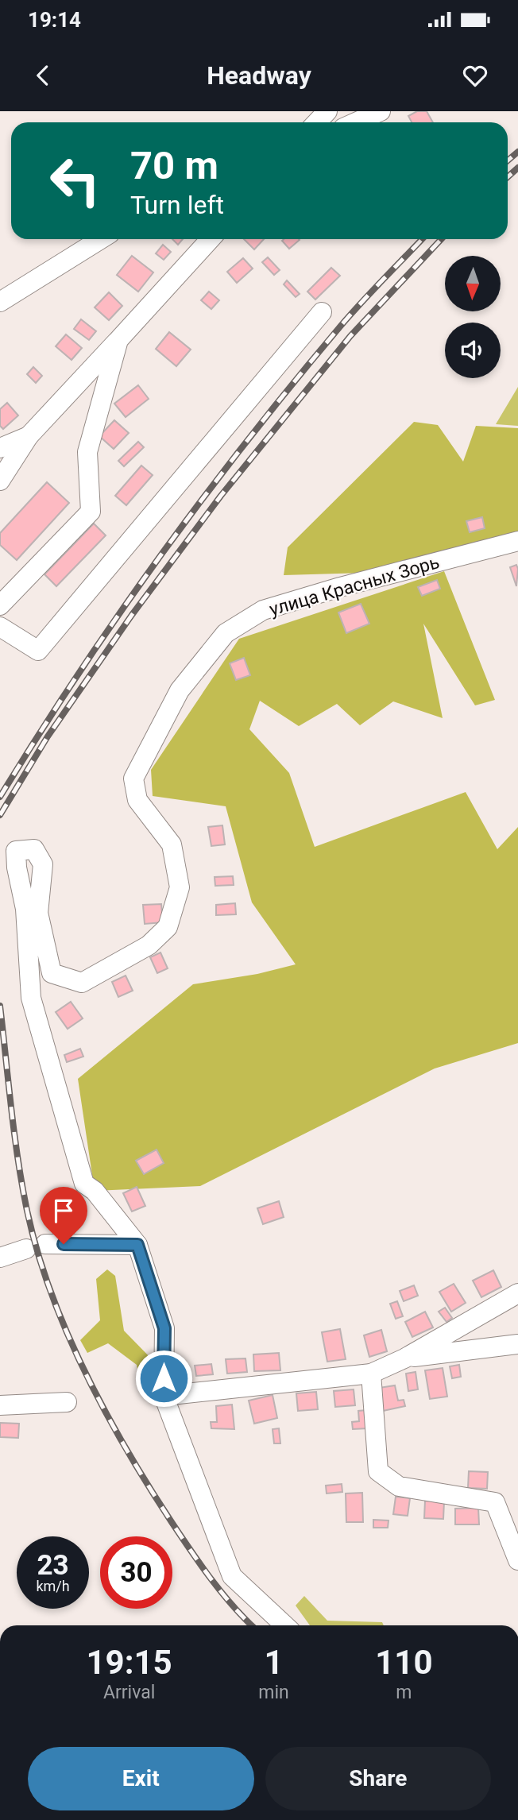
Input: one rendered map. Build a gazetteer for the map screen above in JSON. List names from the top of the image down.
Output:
{
  "streets": {
    "street": ["улица Красных Зорь"]
  },
  "north": "bottom",
  "page": {
    "status": "19:14",
    "header": "Headway",
    "turn": ["70 m", "Turn left"],
    "speed": "23 km/h",
    "limit": "30",
    "eta": [
      "19:15",
      "Arrival",
      "1",
      "min",
      "110",
      "m"
    ],
    "buttons": ["Exit", "Share"]
  }
}
